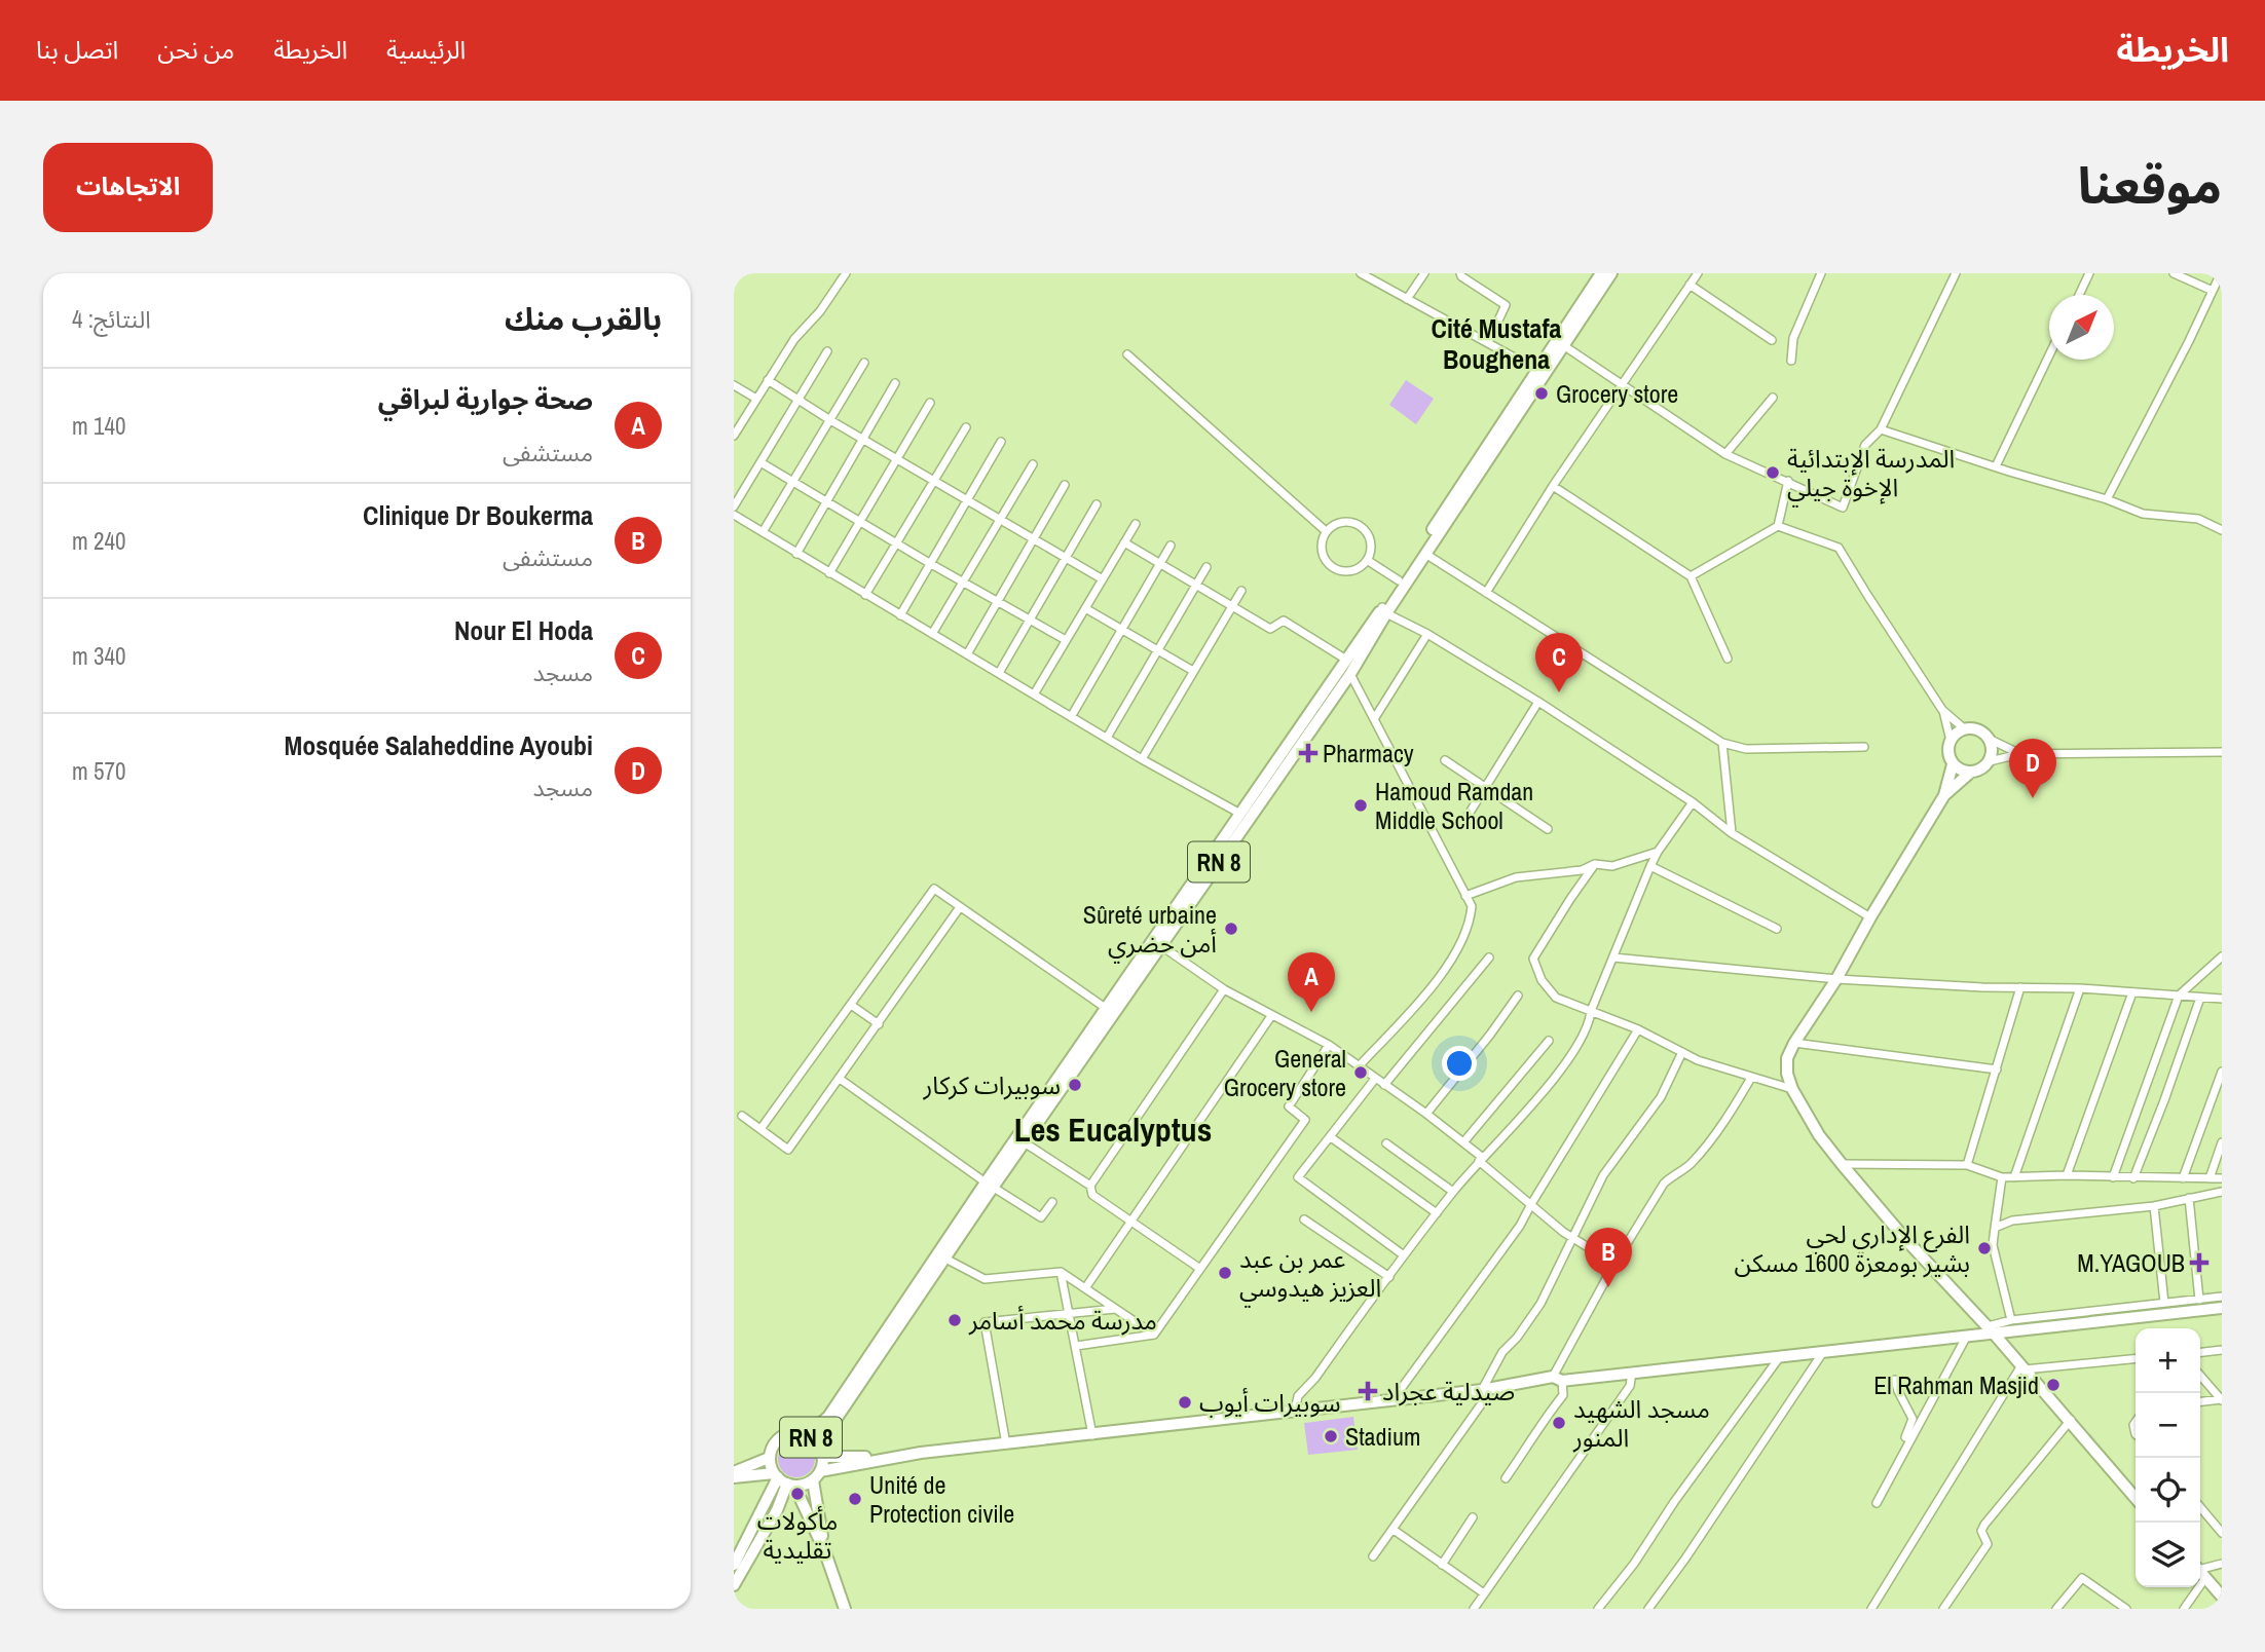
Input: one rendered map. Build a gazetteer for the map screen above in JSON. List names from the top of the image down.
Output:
{
  "streets": {
    "main road": ["RN 8"]
  },
  "districts": ["Cité Mustafa Boughena", "Les Eucalyptus"],
  "places": {
    "other": [
      "Grocery store",
      "المدرسة الإبتدائية الإخوة جيلي",
      "Hamoud Ramdan Middle School",
      "Sûreté urbaine أمن حضري",
      "General Grocery store",
      "سوبيرات كركار",
      "الفرع الإداري لحي بشير بومعزة 1600 مسكن",
      "عمر بن عبد العزيز هيدوسي",
      "مدرسة محمد أسامر",
      "El Rahman Masjid",
      "سوبيرات أيوب",
      "مسجد الشهيد المنور",
      "Stadium",
      "مأكولات تقليدية",
      "Unité de Protection civile"
    ],
    "health": ["Pharmacy", "M.YAGOUB", "صيدلية عجراد"]
  },
  "north": "top right",
  "page": {
    "header": "الخريطة",
    "nav": [
      "الرئيسية",
      "الخريطة",
      "من نحن",
      "اتصل بنا"
    ],
    "title": "موقعنا",
    "buttons": "الاتجاهات",
    "heading": ["بالقرب منك", "النتائج: 4"],
    "list": [
      {
        "mark": "A",
        "name": "صحة جوارية لبراقي",
        "note": "مستشفى",
        "value": "140 m"
      },
      {
        "mark": "B",
        "name": "Clinique Dr Boukerma",
        "note": "مستشفى",
        "value": "240 m"
      },
      {
        "mark": "C",
        "name": "Nour El Hoda",
        "note": "مسجد",
        "value": "340 m"
      },
      {
        "mark": "D",
        "name": "Mosquée Salaheddine Ayoubi",
        "note": "مسجد",
        "value": "570 m"
      }
    ],
    "pins": [
      "C",
      "D",
      "A",
      "B"
    ],
    "map_buttons": ["+", "−"]
  }
}
